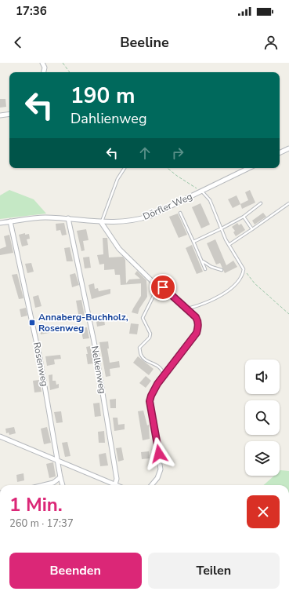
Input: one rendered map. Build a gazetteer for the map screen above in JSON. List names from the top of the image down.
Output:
{
  "streets": {
    "street": ["Dörfler Weg", "Rosenweg", "Nelkenweg"]
  },
  "crossings": [
    ["Dörfler Weg", "Rosenweg"],
    ["Dörfler Weg", "Nelkenweg"]
  ],
  "places": {
    "transit": ["Annaberg-Buchholz, Rosenweg"]
  },
  "page": {
    "status": "17:36",
    "header": "Beeline",
    "turn": ["190 m", "Dahlienweg"],
    "heading": ["1 Min.", "260 m · 17:37"],
    "buttons": ["Beenden", "Teilen"]
  }
}
